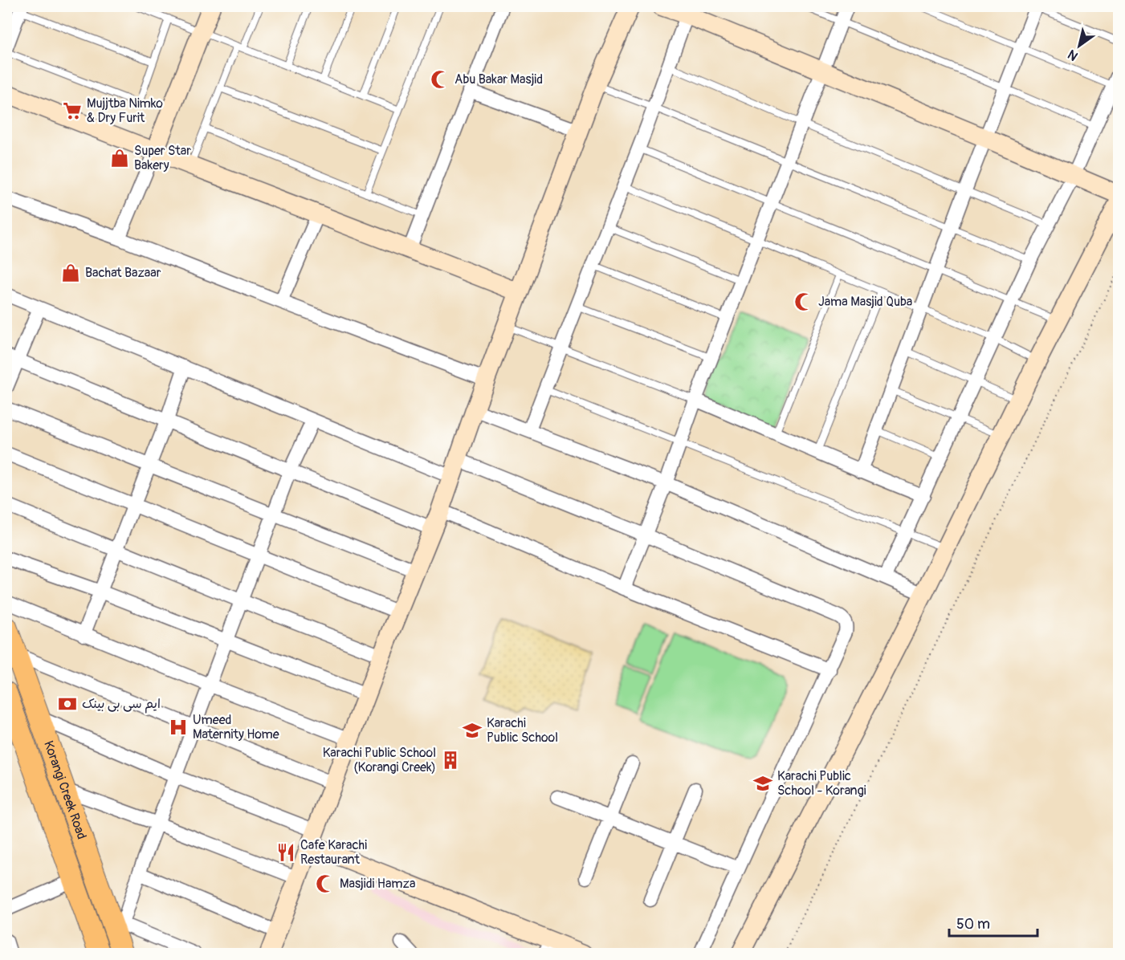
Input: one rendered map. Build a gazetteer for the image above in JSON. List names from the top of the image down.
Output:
{
  "streets": {
    "main road": ["Korangi Creek Road"]
  },
  "places": {
    "mosque": ["Abu Bakar Masjid", "Jama Masjid Quba", "Masjidi Hamza"],
    "supermarket": ["Mujjtba Nimko & Dry Furit"],
    "shop": ["Super Star Bakery", "Bachat Bazaar"],
    "bank": ["ایم سی بی بینک"],
    "hospital": ["Umeed Maternity Home"],
    "school or university": ["Karachi Public School", "Karachi Public School - Korangi"],
    "building": ["Karachi Public School (Korangi Creek)"],
    "restaurant": ["Cafe Karachi Restaurant"]
  },
  "scale_bar": "50 m",
  "north": "bottom left"
}
